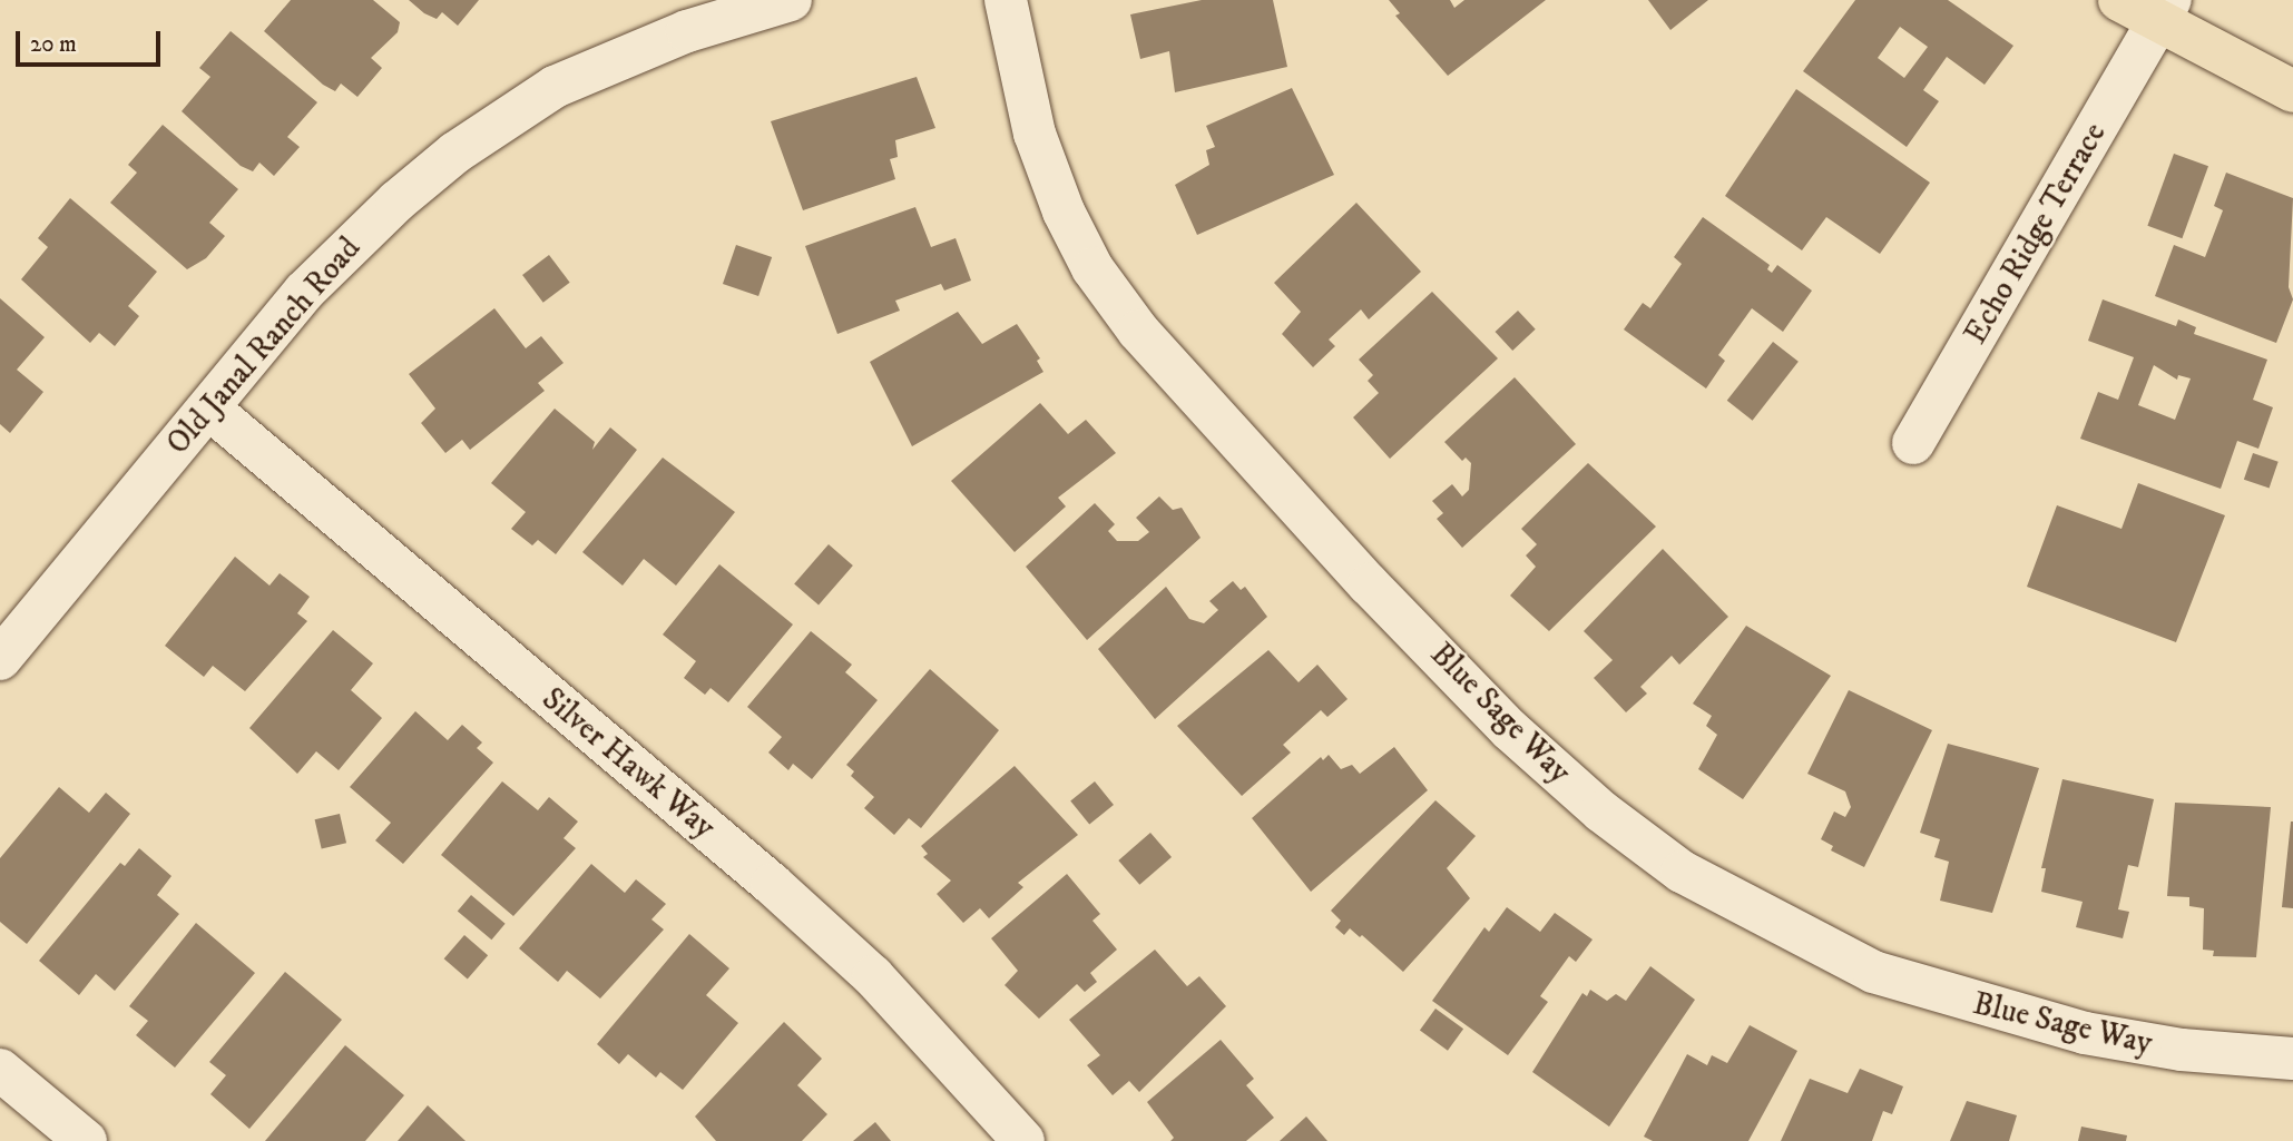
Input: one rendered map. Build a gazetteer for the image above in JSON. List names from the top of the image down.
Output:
{
  "streets": {
    "street": [
      "Echo Ridge Terrace",
      "Old Janal Ranch Road",
      "Blue Sage Way",
      "Silver Hawk Way"
    ]
  },
  "crossings": [
    ["Old Janal Ranch Road", "Silver Hawk Way"]
  ],
  "scale_bar": "20 m"
}
